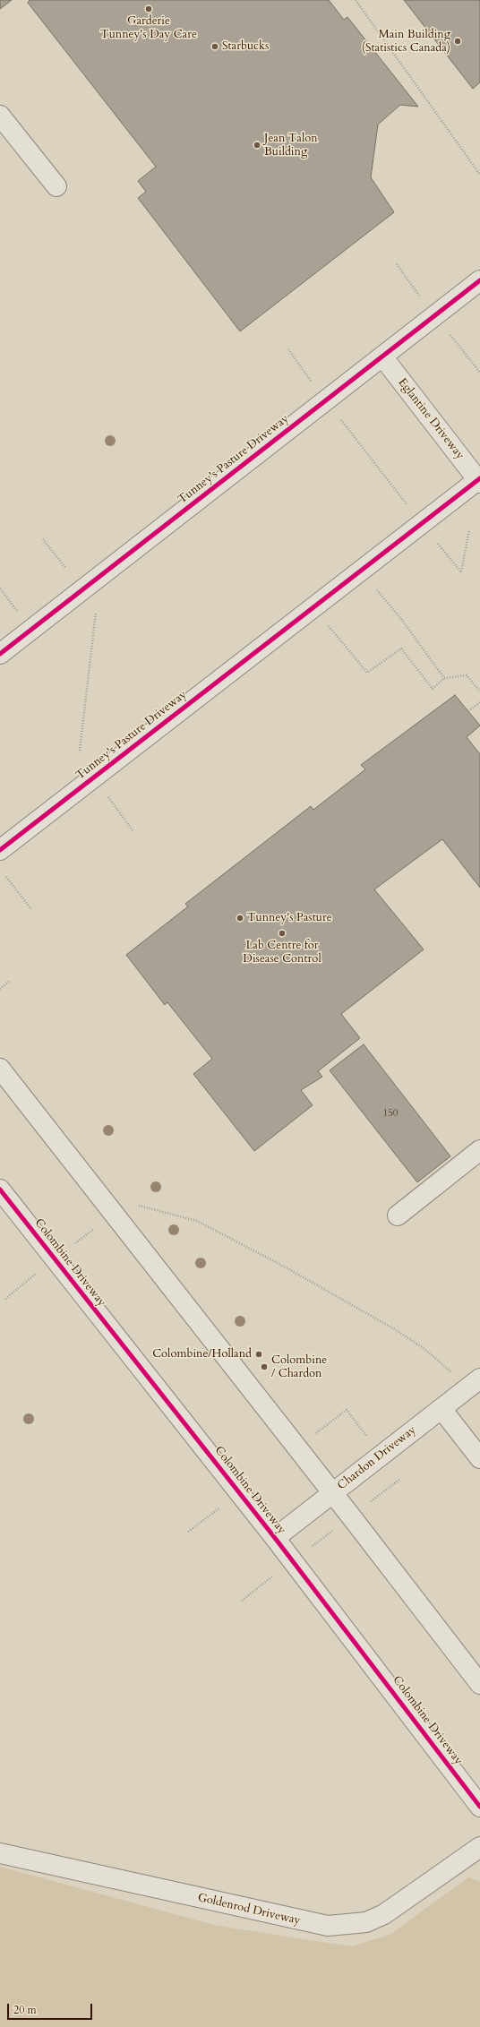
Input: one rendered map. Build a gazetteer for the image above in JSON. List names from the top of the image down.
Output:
{
  "streets": {
    "street": [
      "Eglantine Driveway",
      "Tunney's Pasture Driveway",
      "Colombine Driveway",
      "Chardon Driveway",
      "Goldenrod Driveway"
    ]
  },
  "crossings": [
    ["Eglantine Driveway", "Tunney's Pasture Driveway"],
    ["Colombine Driveway", "Chardon Driveway"]
  ],
  "places": [
    "Garderie Tunney's Day Care",
    "Main Building (Statistics Canada)",
    "Starbucks",
    "Jean Talon Building",
    "Tunney's Pasture",
    "Lab Centre for Disease Control",
    "Colombine/Holland",
    "Colombine / Chardon"
  ],
  "house_numbers": ["150"],
  "scale_bar": "20 m"
}
